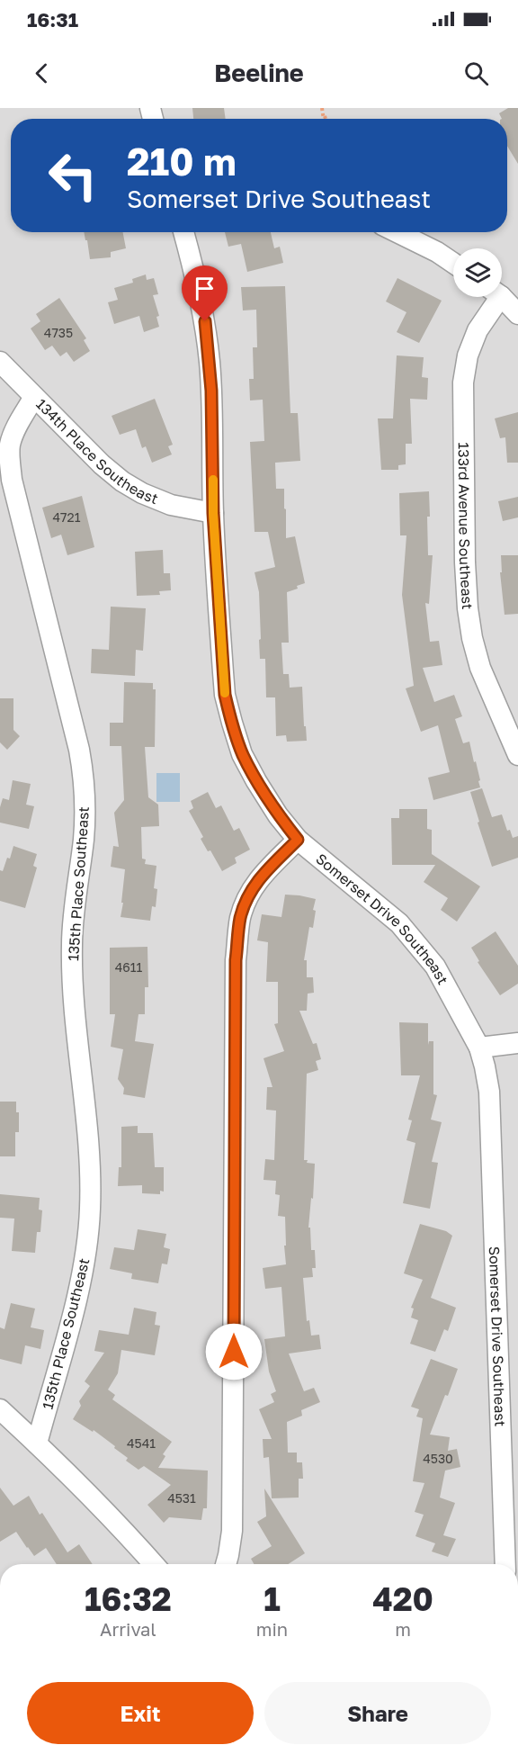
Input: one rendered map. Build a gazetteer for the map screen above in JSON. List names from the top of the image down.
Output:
{
  "streets": {
    "street": [
      "134th Place Southeast",
      "133rd Avenue Southeast",
      "135th Place Southeast",
      "Somerset Drive Southeast"
    ]
  },
  "crossings": [
    ["134th Place Southeast", "135th Place Southeast"],
    ["134th Place Southeast", "Somerset Drive Southeast"]
  ],
  "house_numbers": [
    "4735",
    "4721",
    "4611",
    "4541",
    "4530",
    "4531"
  ],
  "page": {
    "status": "16:31",
    "header": "Beeline",
    "turn": ["210 m", "Somerset Drive Southeast"],
    "eta": [
      "16:32",
      "Arrival",
      "1",
      "min",
      "420",
      "m"
    ],
    "buttons": ["Exit", "Share"]
  }
}
